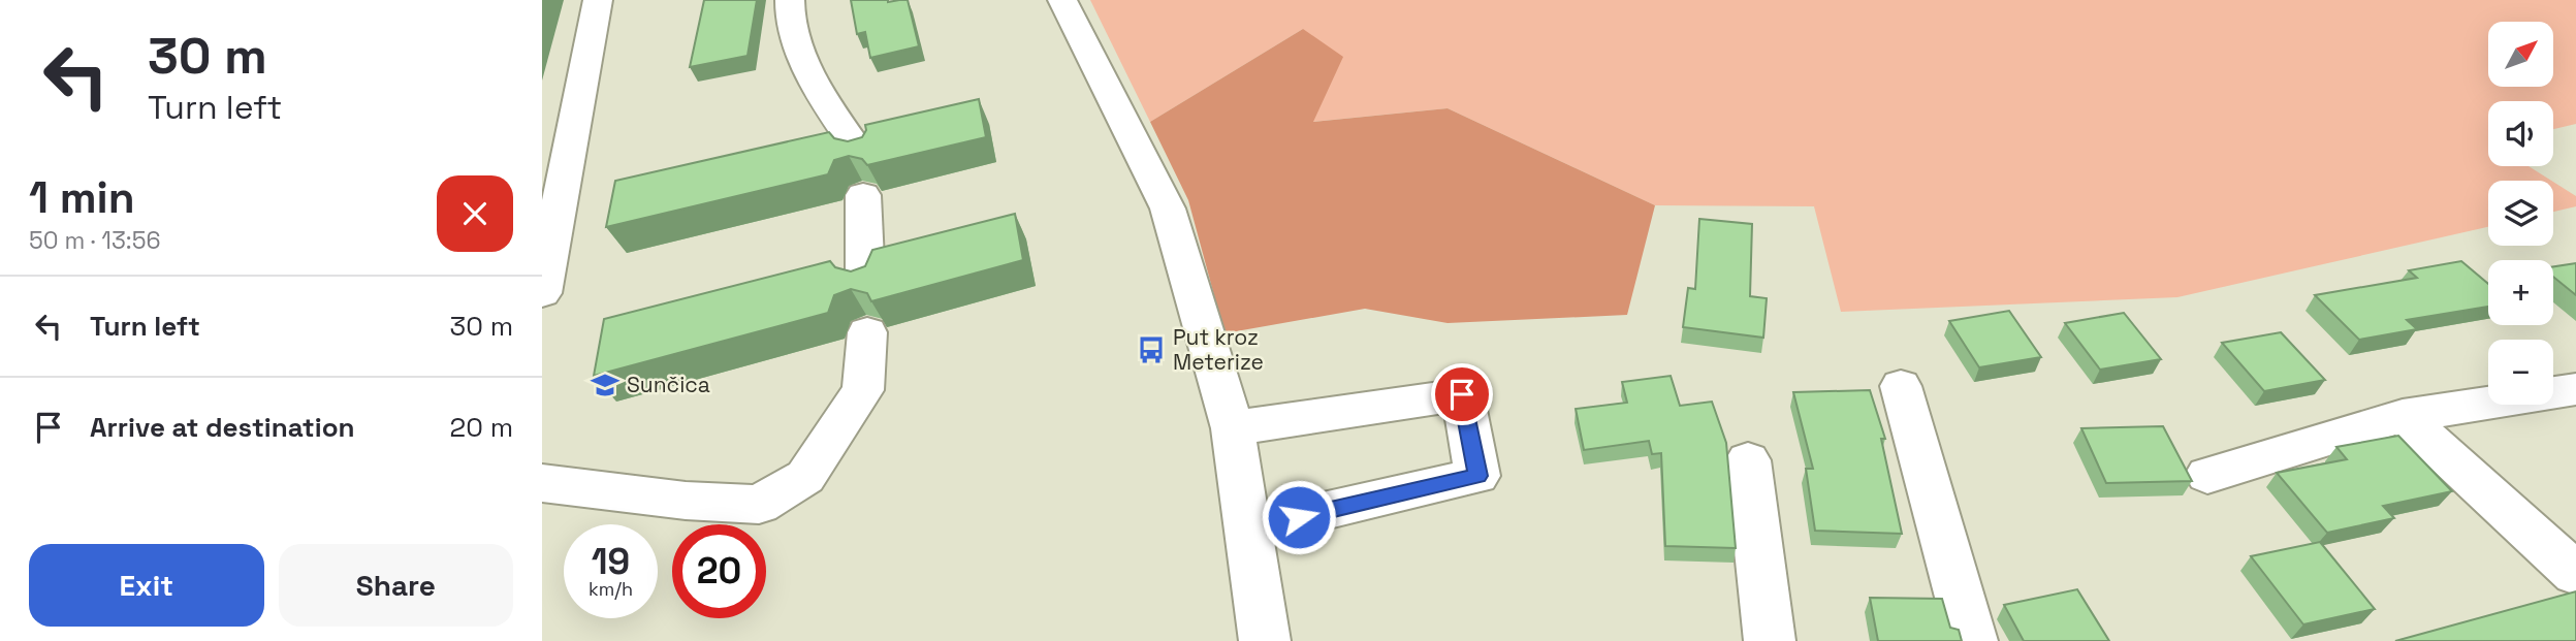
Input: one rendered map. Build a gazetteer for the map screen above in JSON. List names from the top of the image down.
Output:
{
  "places": {
    "bus stop": ["Put kroz Meterize"],
    "school or university": ["Sunčica"]
  },
  "north": "top right",
  "page": {
    "turn": ["30 m", "Turn left"],
    "map_buttons": ["+", "−"],
    "heading": ["1 min", "50 m · 13:56"],
    "list": [
      {
        "name": "Turn left",
        "value": "30 m"
      },
      {
        "name": "Arrive at destination",
        "value": "20 m"
      }
    ],
    "speed": "19 km/h",
    "limit": "20",
    "buttons": ["Exit", "Share"]
  }
}
